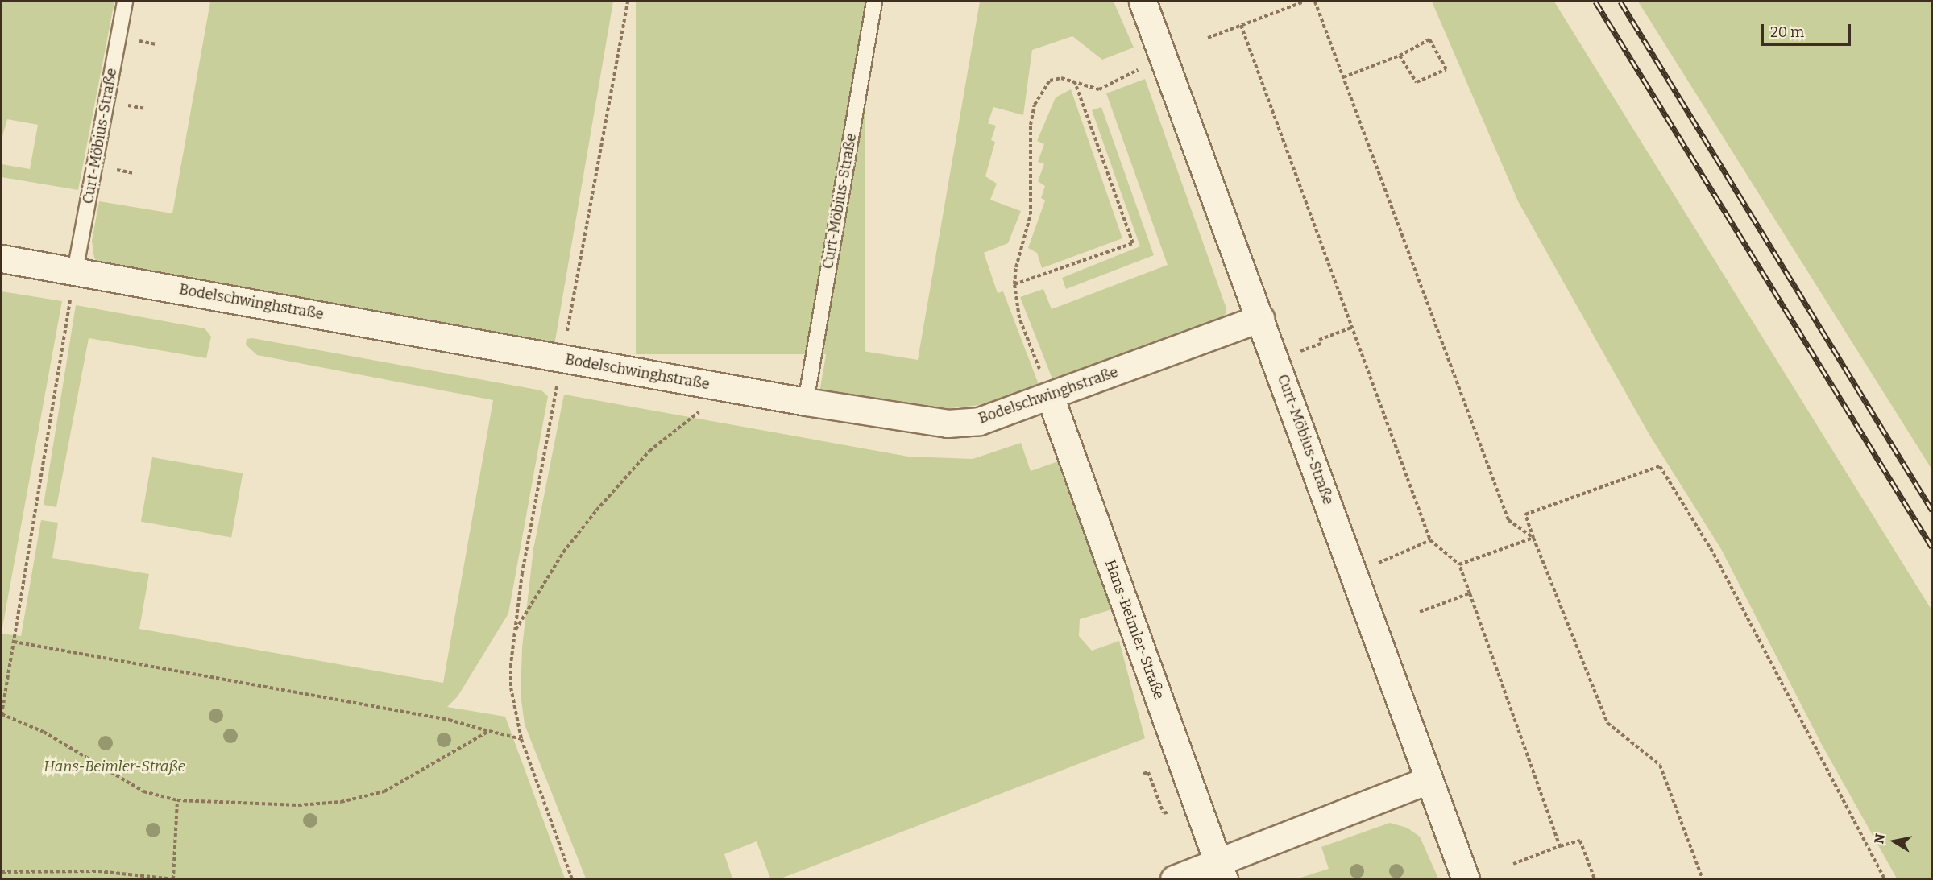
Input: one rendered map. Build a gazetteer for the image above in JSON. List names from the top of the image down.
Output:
{
  "streets": {
    "street": ["Curt-Möbius-Straße", "Bodelschwinghstraße", "Hans-Beimler-Straße"]
  },
  "crossings": [
    ["Curt-Möbius-Straße", "Bodelschwinghstraße"],
    ["Bodelschwinghstraße", "Hans-Beimler-Straße"]
  ],
  "parks": ["Hans-Beimler-Straße"],
  "scale_bar": "20 m",
  "north": "left"
}
